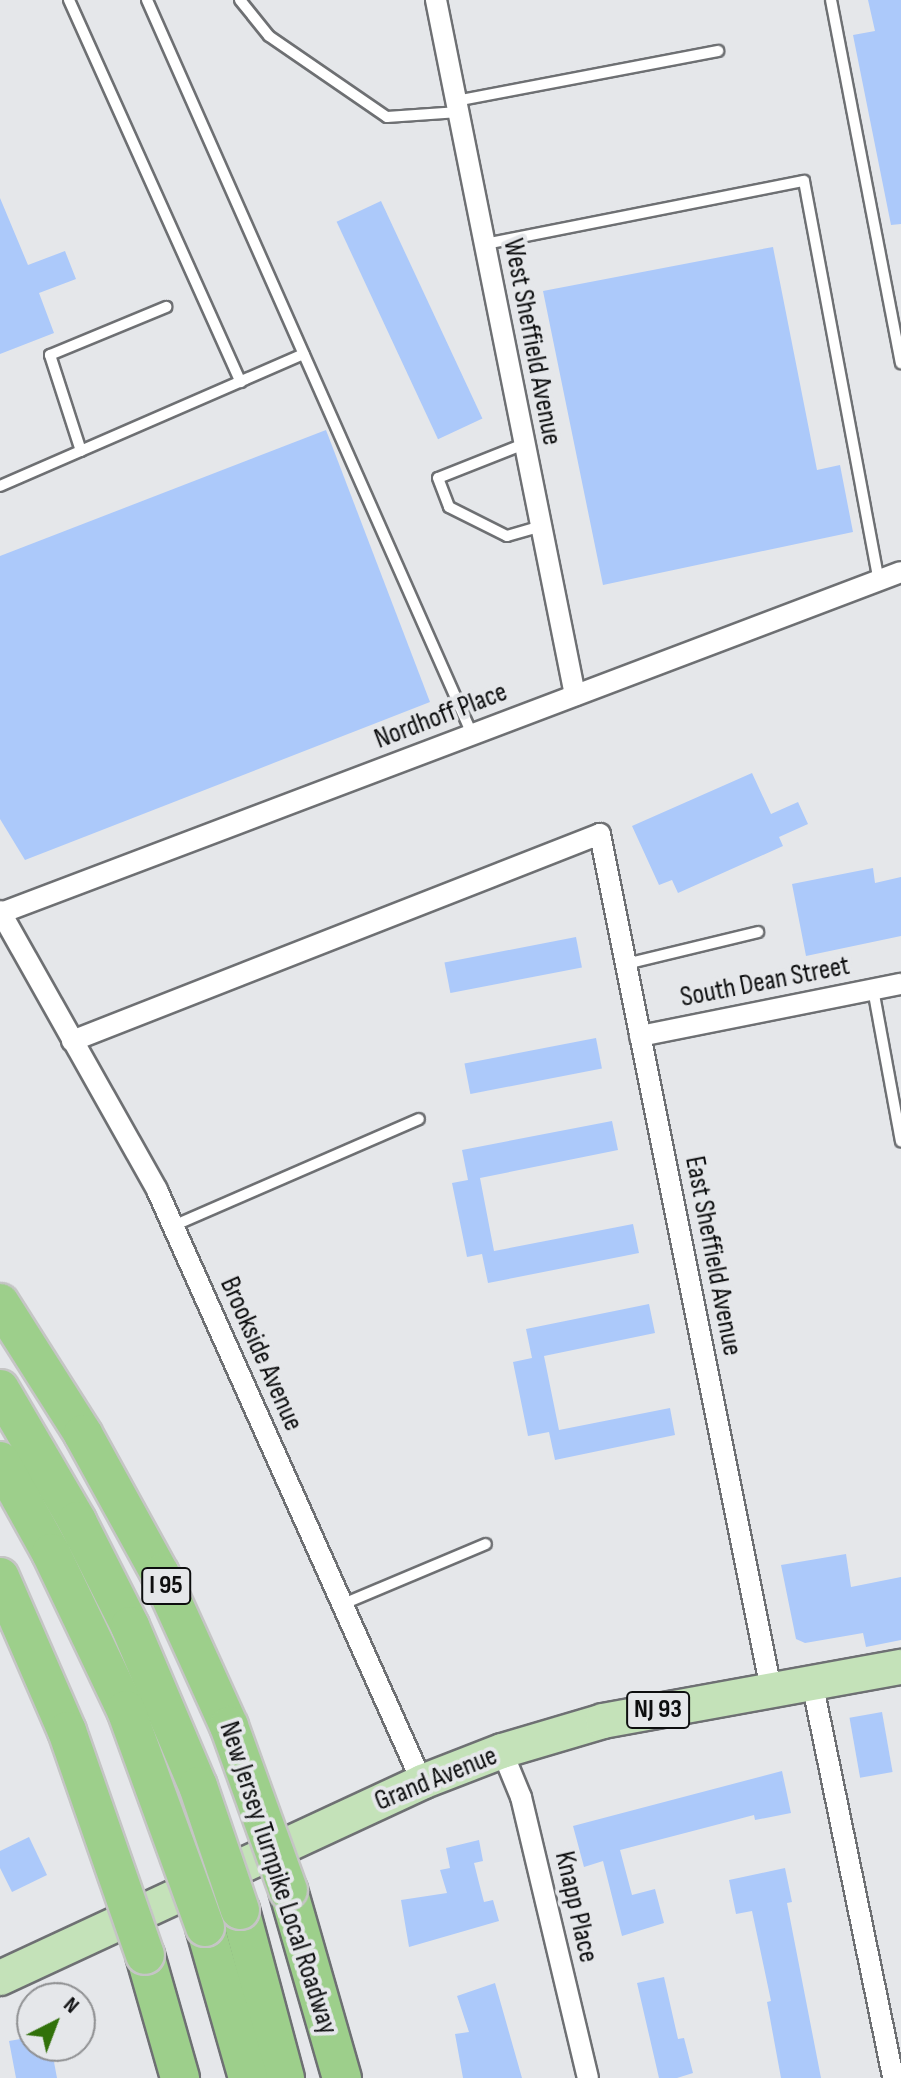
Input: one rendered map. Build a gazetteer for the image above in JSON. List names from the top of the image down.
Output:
{
  "streets": {
    "highway": ["I 95", "New Jersey Turnpike Local Roadway"],
    "main road": ["NJ 93", "Grand Avenue"],
    "street": [
      "West Sheffield Avenue",
      "Nordhoff Place",
      "South Dean Street",
      "East Sheffield Avenue",
      "Brookside Avenue",
      "Knapp Place"
    ]
  },
  "crossings": [
    ["West Sheffield Avenue", "Nordhoff Place"],
    ["Nordhoff Place", "Brookside Avenue"],
    ["South Dean Street", "East Sheffield Avenue"],
    ["East Sheffield Avenue", "Brookside Avenue"],
    ["East Sheffield Avenue", "Grand Avenue"],
    ["Brookside Avenue", "Grand Avenue"],
    ["Grand Avenue", "Knapp Place"]
  ],
  "north": "top right"
}
